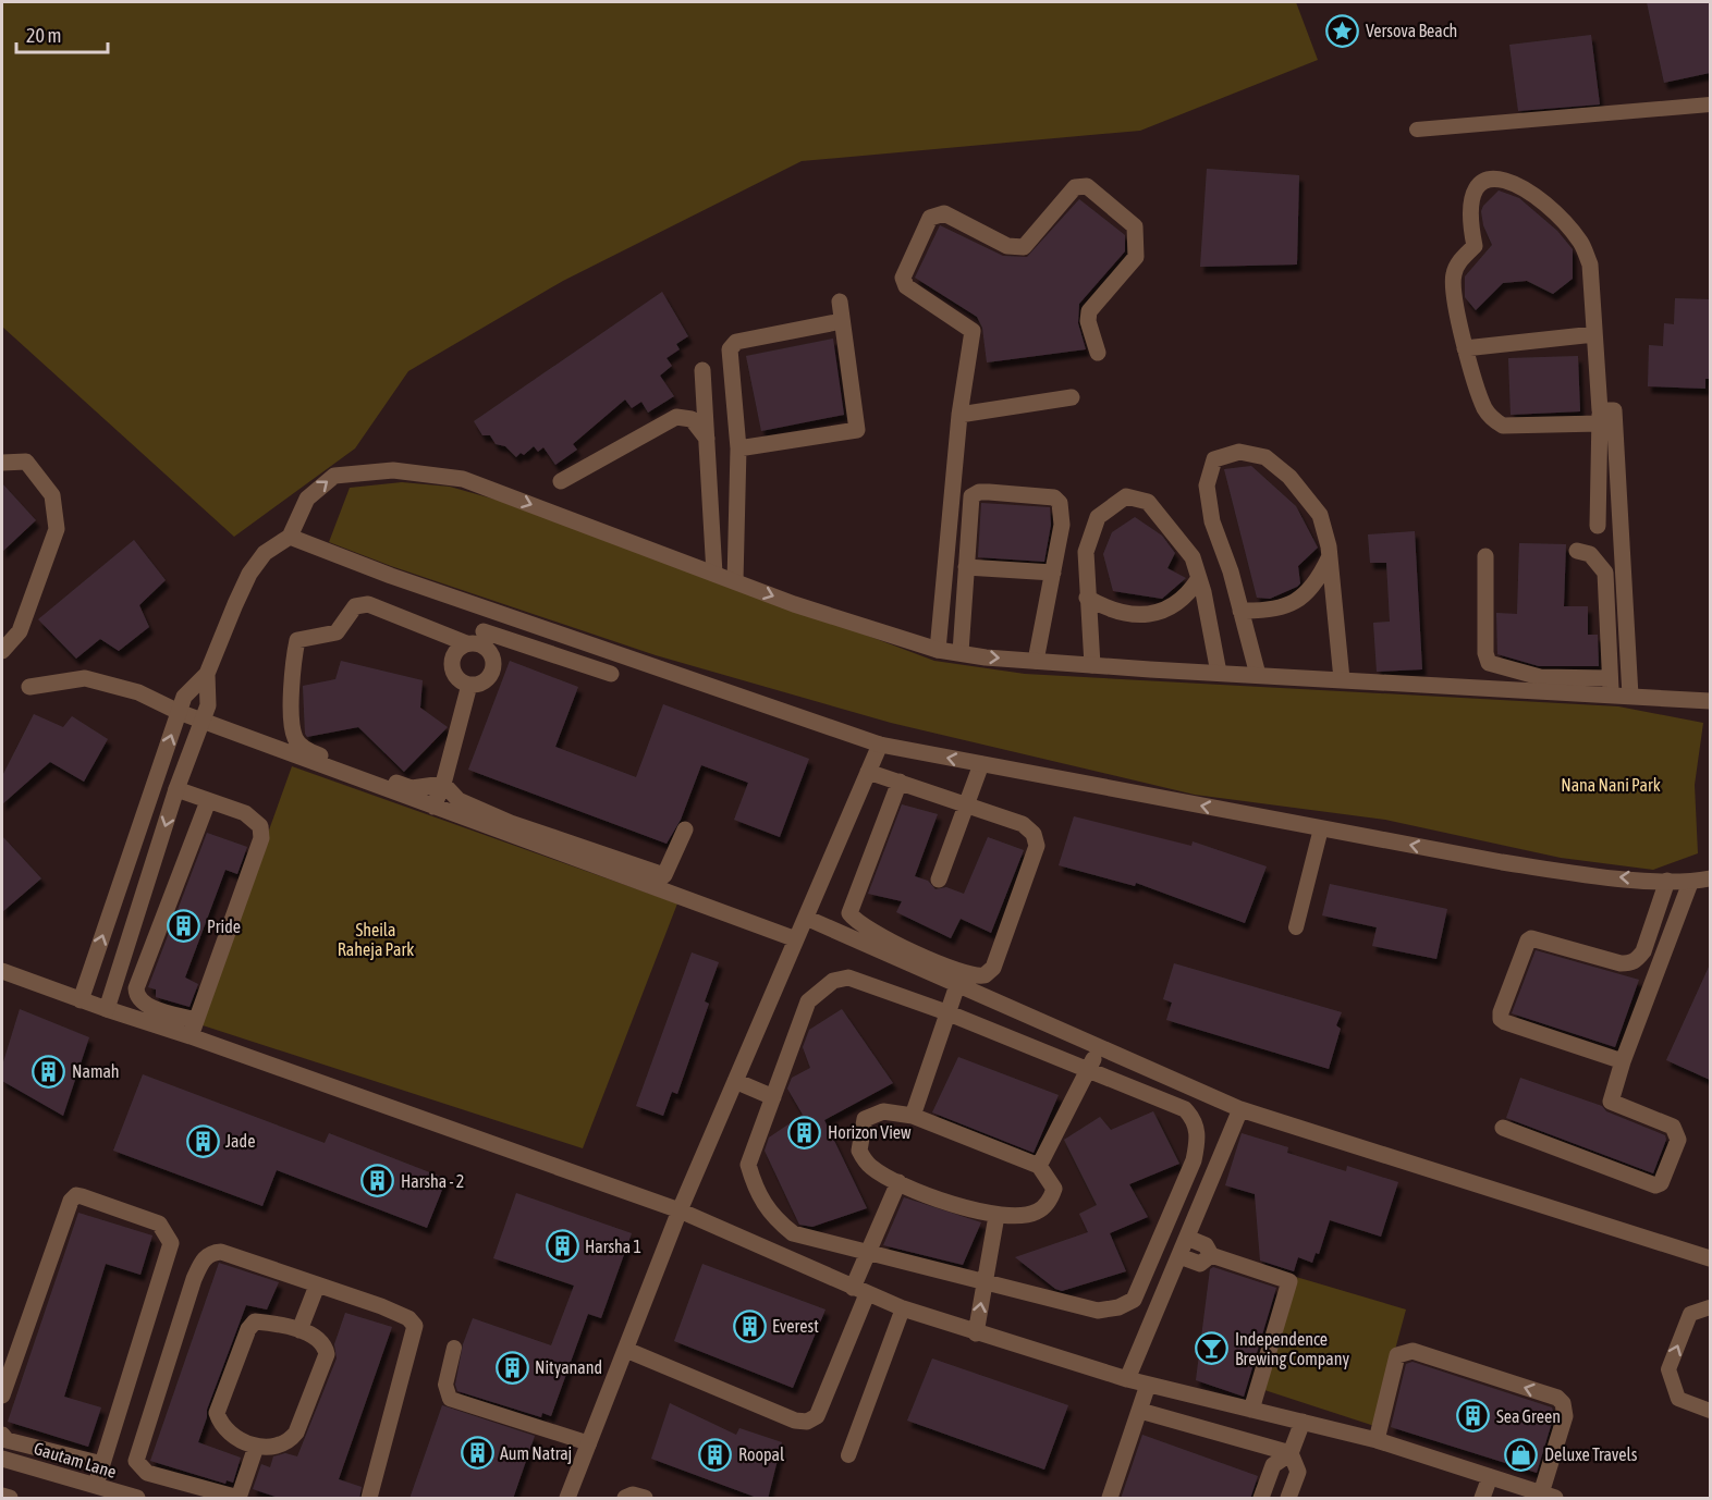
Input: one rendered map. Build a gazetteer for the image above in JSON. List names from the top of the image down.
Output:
{
  "streets": {
    "street": ["Gautam Lane"]
  },
  "parks": ["Nana Nani Park", "Sheila Raheja Park"],
  "places": {
    "place": ["Versova Beach"],
    "building": [
      "Pride",
      "Namah",
      "Horizon View",
      "Jade",
      "Harsha - 2",
      "Harsha 1",
      "Everest",
      "Nityanand",
      "Sea Green",
      "Aum Natraj",
      "Roopal"
    ],
    "bar": ["Independence Brewing Company"],
    "shop": ["Deluxe Travels"]
  },
  "scale_bar": "20 m"
}
